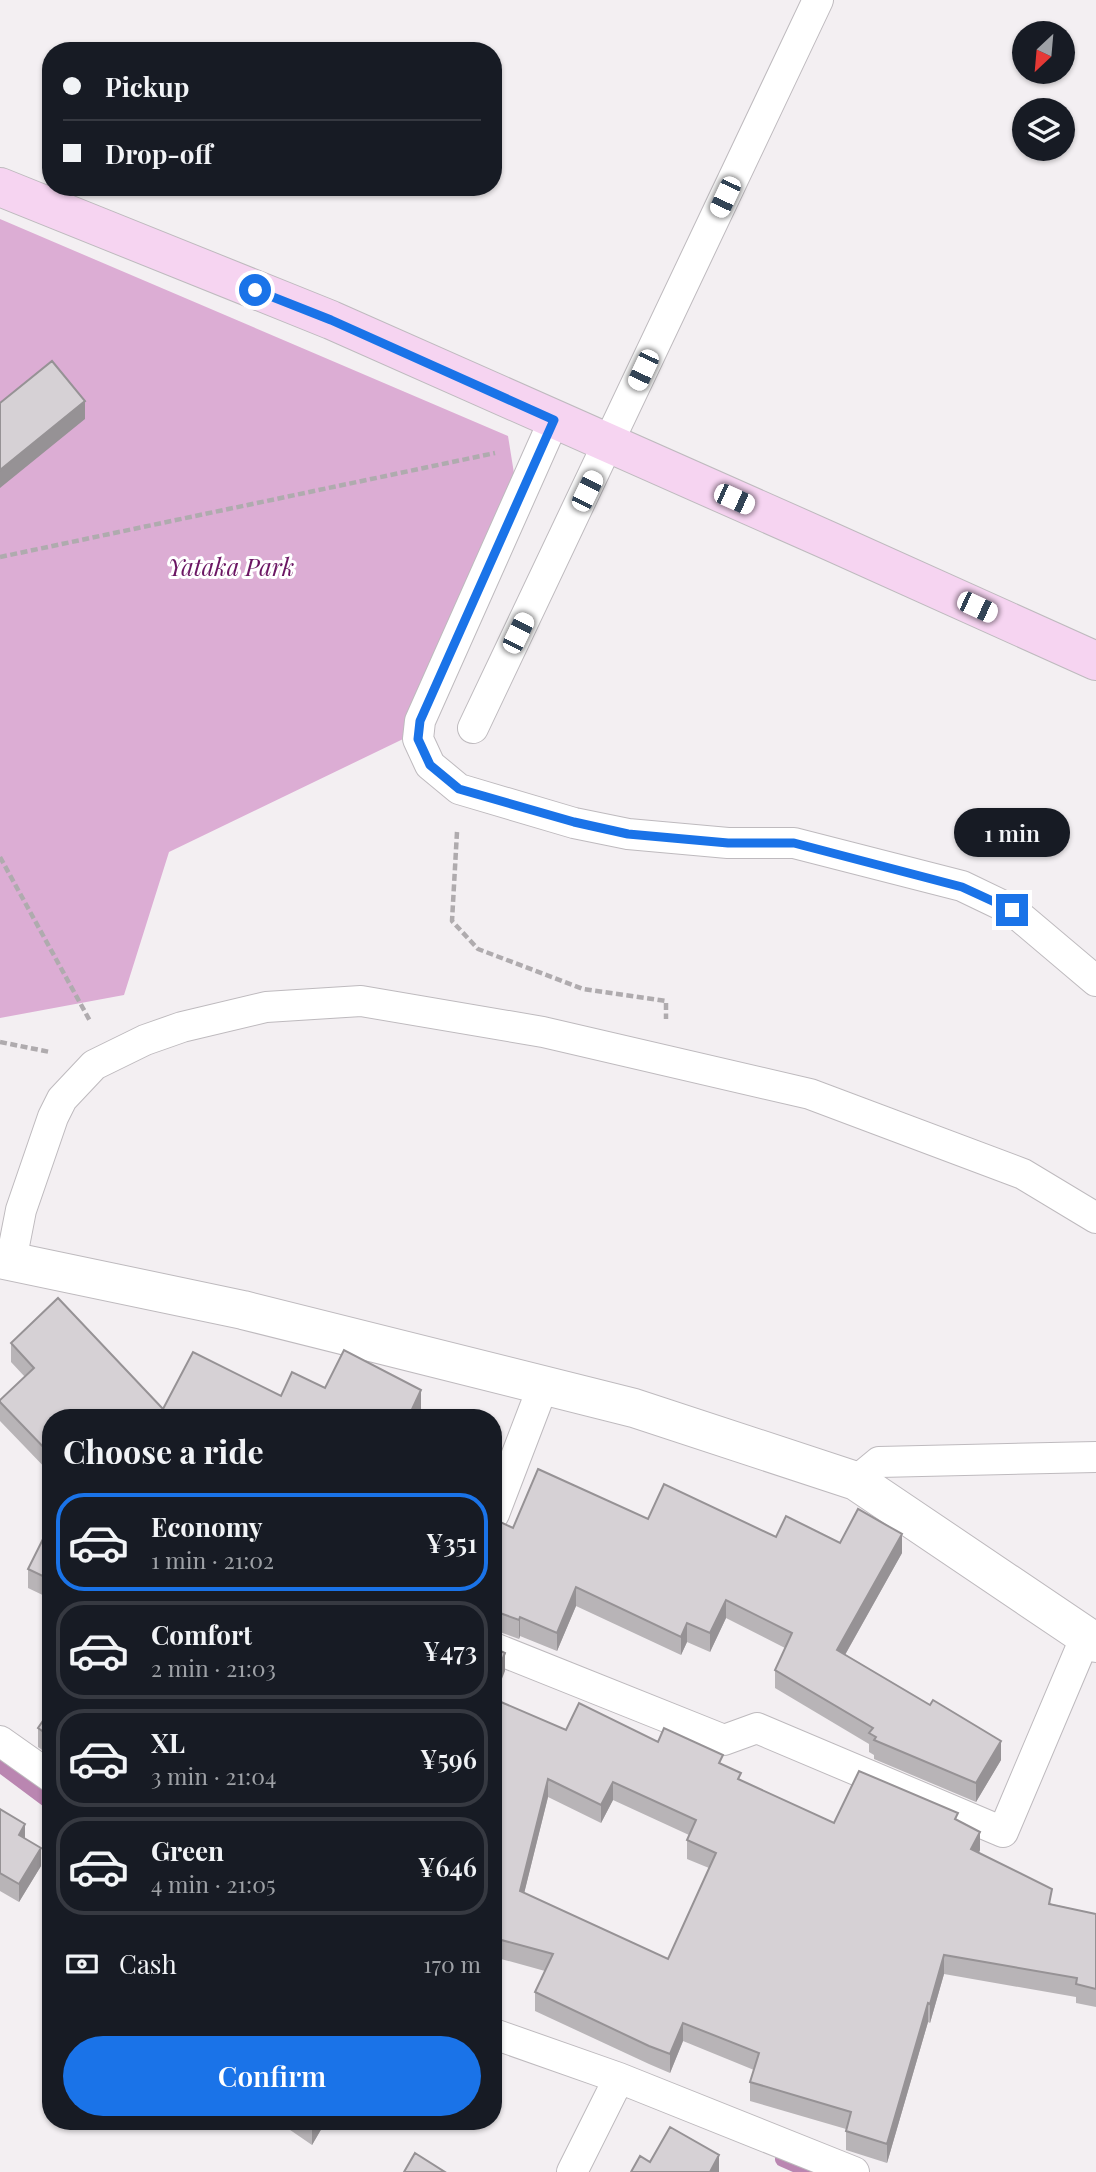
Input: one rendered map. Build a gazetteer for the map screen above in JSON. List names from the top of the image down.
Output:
{
  "parks": ["Yataka Park"],
  "north": "bottom left",
  "page": {
    "banner": ["Pickup", "Drop-off"],
    "bubble": "1 min",
    "heading": "Choose a ride",
    "list": [
      {
        "name": "Economy",
        "note": "1 min · 21:02",
        "value": "¥351"
      },
      {
        "name": "Comfort",
        "note": "2 min · 21:03",
        "value": "¥473"
      },
      {
        "name": "XL",
        "note": "3 min · 21:04",
        "value": "¥596"
      },
      {
        "name": "Green",
        "note": "4 min · 21:05",
        "value": "¥646"
      }
    ],
    "pay": ["Cash", "170 m"],
    "buttons": "Confirm"
  }
}
